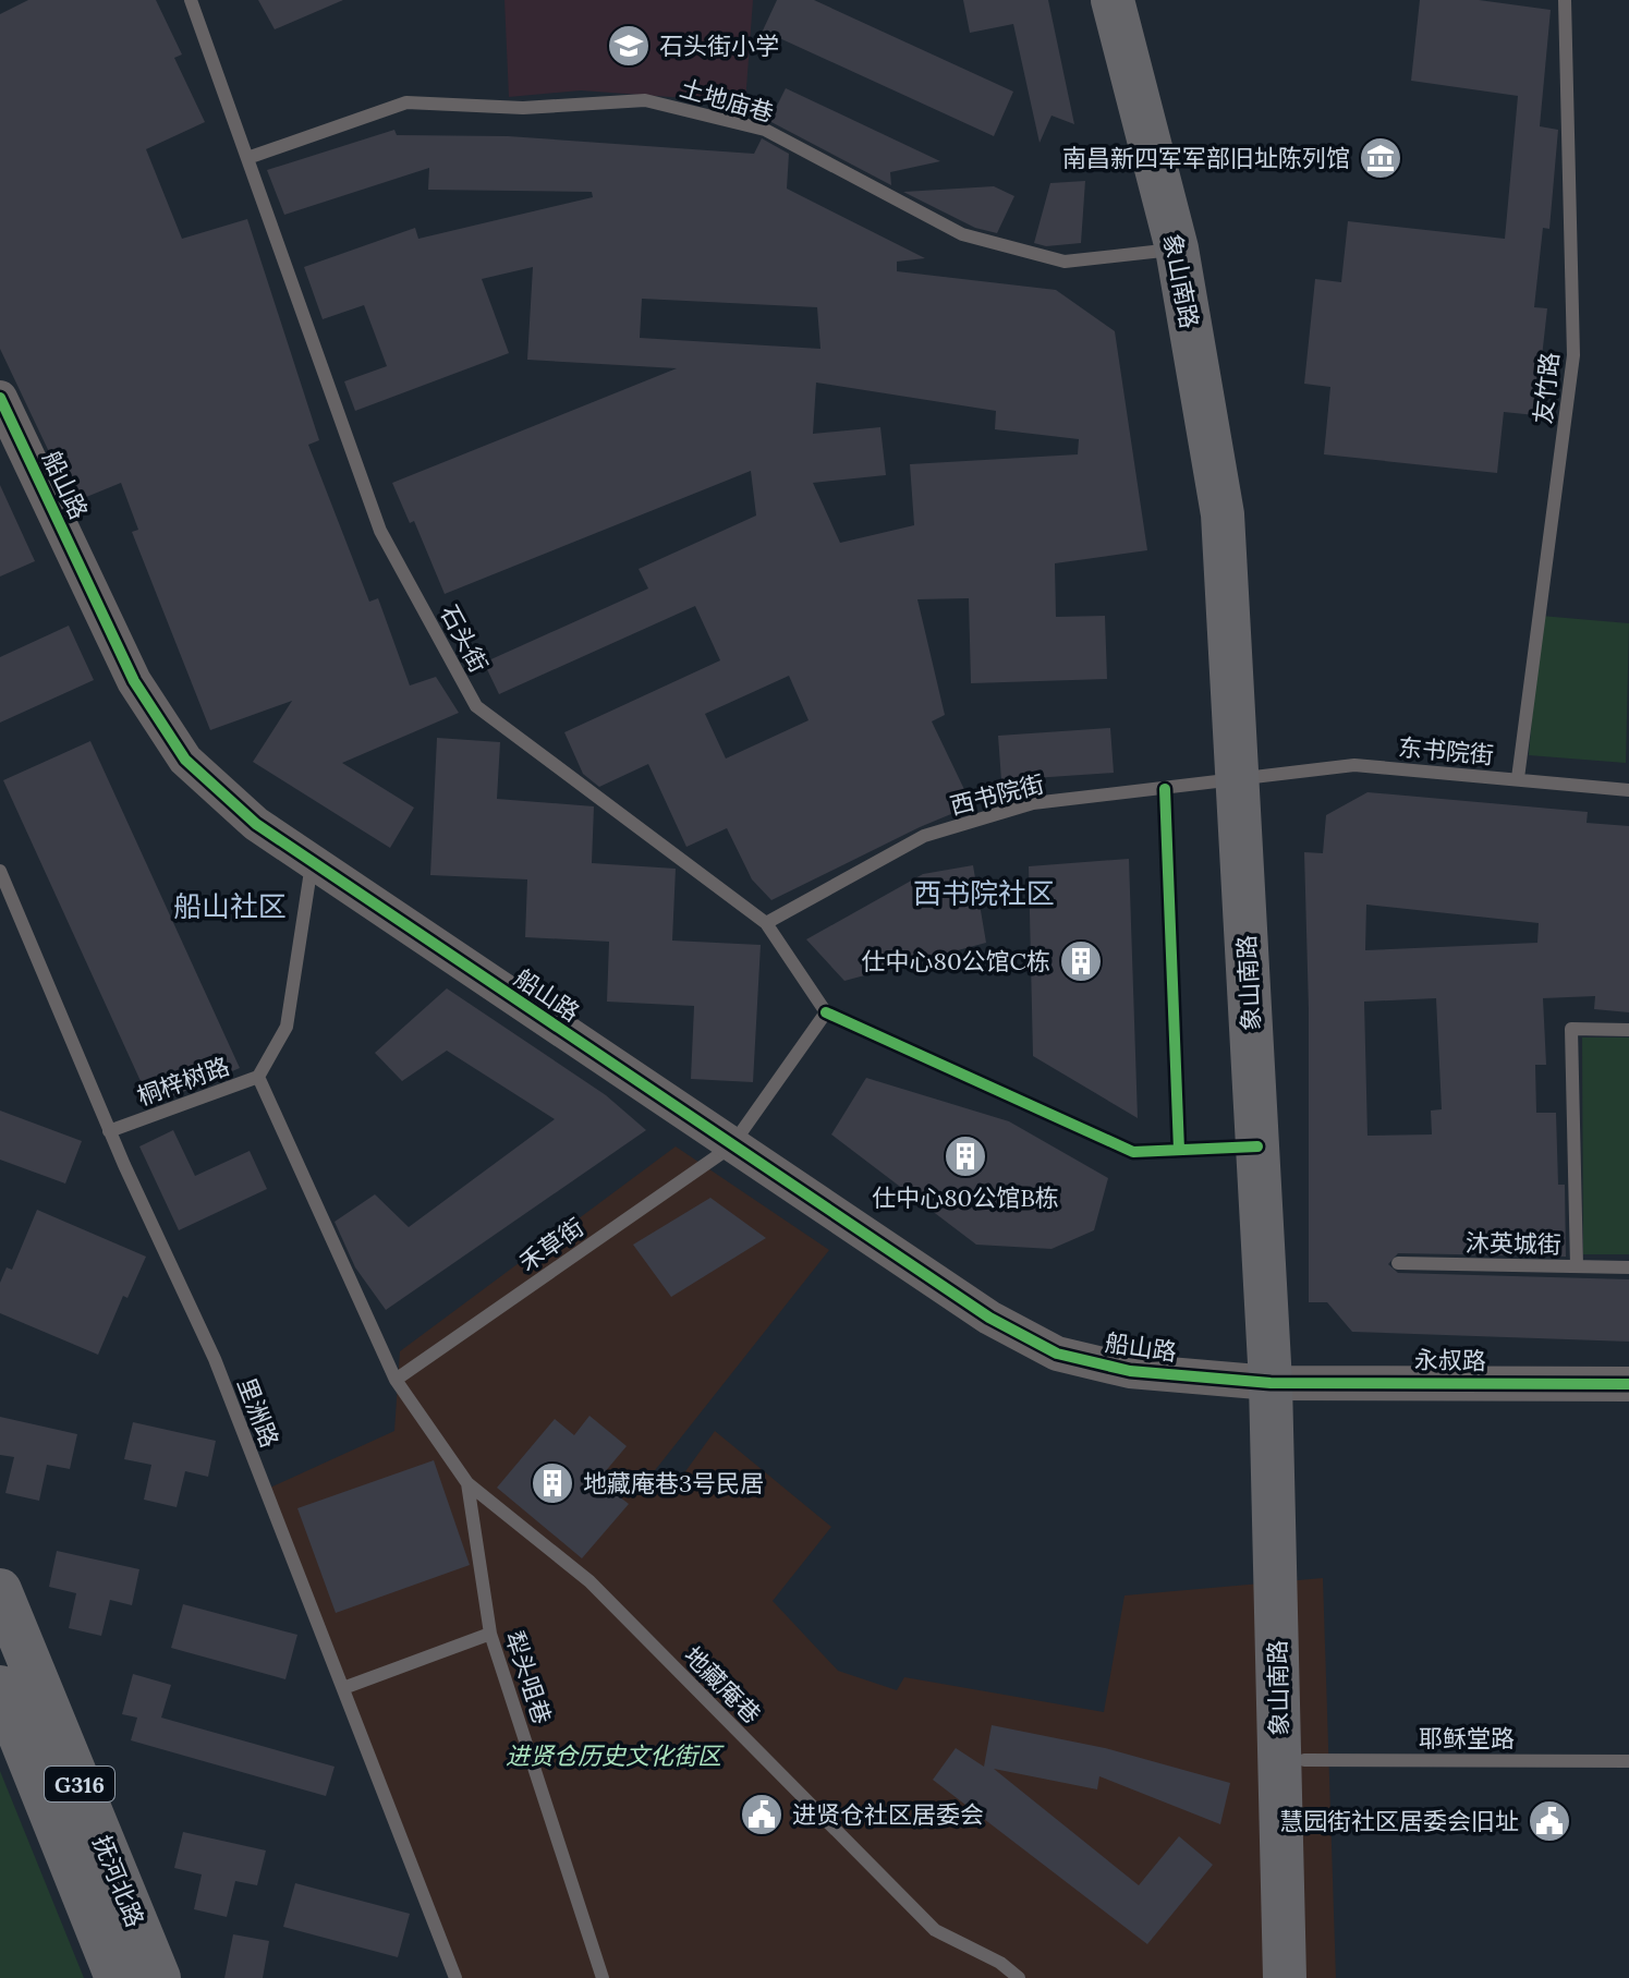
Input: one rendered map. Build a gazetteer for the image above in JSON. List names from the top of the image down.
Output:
{
  "streets": {
    "main road": ["象山南路", "G316", "抚河北路"],
    "street": ["船山路", "永叔路"],
    "lane": [
      "土地庙巷",
      "友竹路",
      "石头街",
      "东书院街",
      "西书院街",
      "桐梓树路",
      "沐英城街",
      "禾草街",
      "里洲路",
      "犁头咀巷",
      "地藏庵巷",
      "耶稣堂路"
    ]
  },
  "crossings": [
    ["土地庙巷", "象山南路"],
    ["土地庙巷", "石头街"],
    ["象山南路", "船山路"],
    ["象山南路", "东书院街"],
    ["象山南路", "西书院街"],
    ["象山南路", "永叔路"],
    ["象山南路", "耶稣堂路"],
    ["友竹路", "东书院街"],
    ["船山路", "石头街"],
    ["船山路", "桐梓树路"],
    ["船山路", "禾草街"],
    ["船山路", "永叔路"],
    ["石头街", "西书院街"],
    ["石头街", "禾草街"],
    ["东书院街", "西书院街"],
    ["桐梓树路", "里洲路"],
    ["犁头咀巷", "地藏庵巷"]
  ],
  "districts": ["西书院社区", "船山社区"],
  "parks": ["进贤仓历史文化街区"],
  "places": {
    "school or university": ["石头街小学"],
    "museum": ["南昌新四军军部旧址陈列馆"],
    "building": ["仕中心80公馆C栋", "仕中心80公馆B栋", "地藏庵巷3号民居"],
    "public building": ["进贤仓社区居委会", "慧园街社区居委会旧址"]
  }
}
